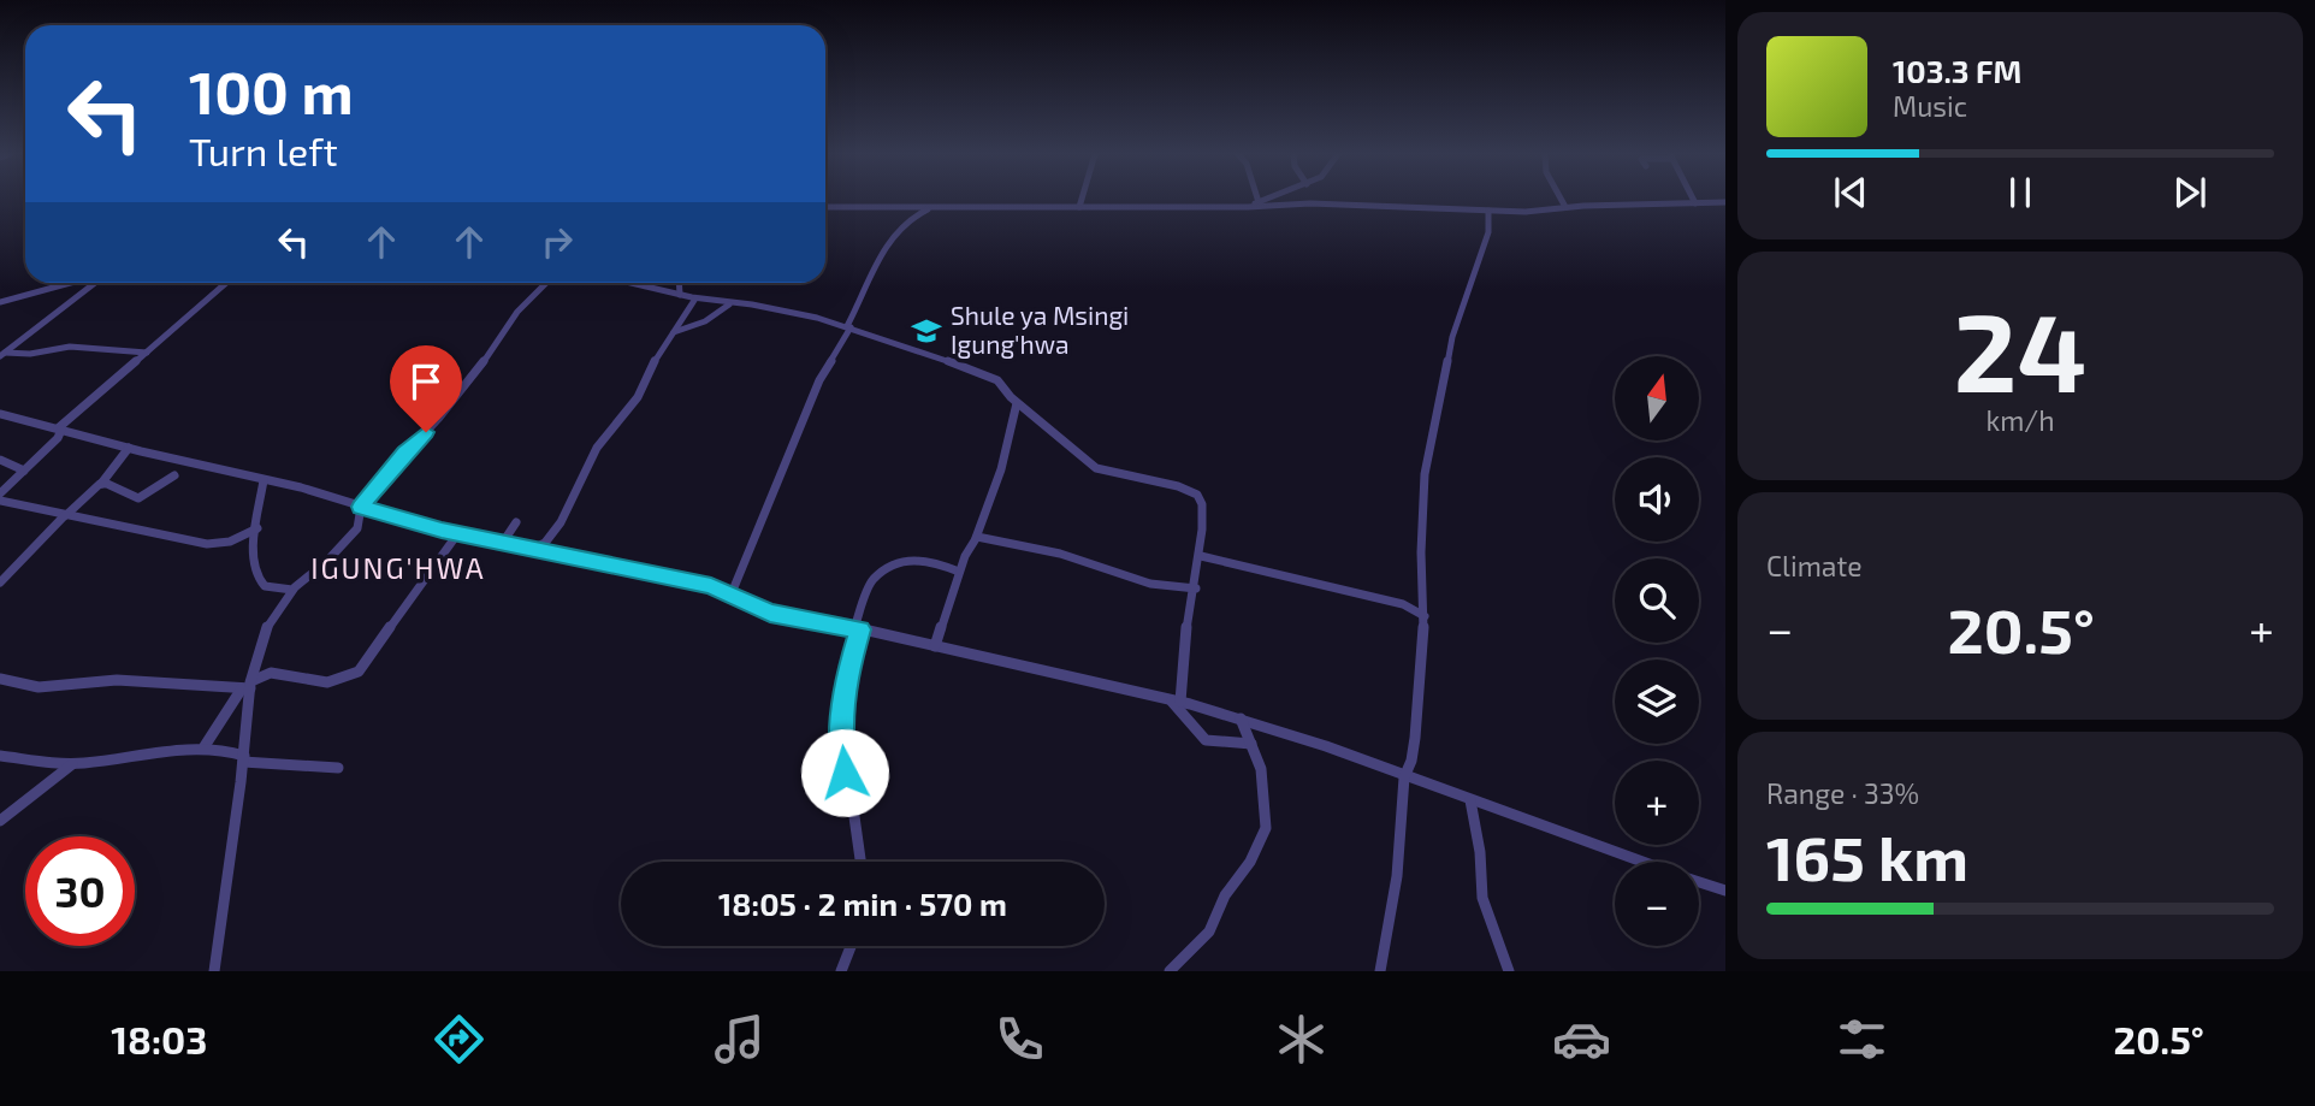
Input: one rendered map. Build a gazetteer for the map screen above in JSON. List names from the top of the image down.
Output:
{
  "districts": ["IGUNG'HWA"],
  "places": {
    "school or university": ["Shule ya Msingi Igung'hwa"]
  },
  "north": "top",
  "page": {
    "turn": ["100 m", "Turn left"],
    "song": ["103.3 FM", "Music"],
    "tile": [
      ["24", "km/h"],
      "Climate",
      ["Range · 33%", "165 km"]
    ],
    "map_buttons": ["+", "−"],
    "heat": ["−", "20.5°", "+"],
    "limit": "30",
    "trip": "18:05 · 2 min · 570 m",
    "tabs": ["18:03", "20.5°"]
  }
}
